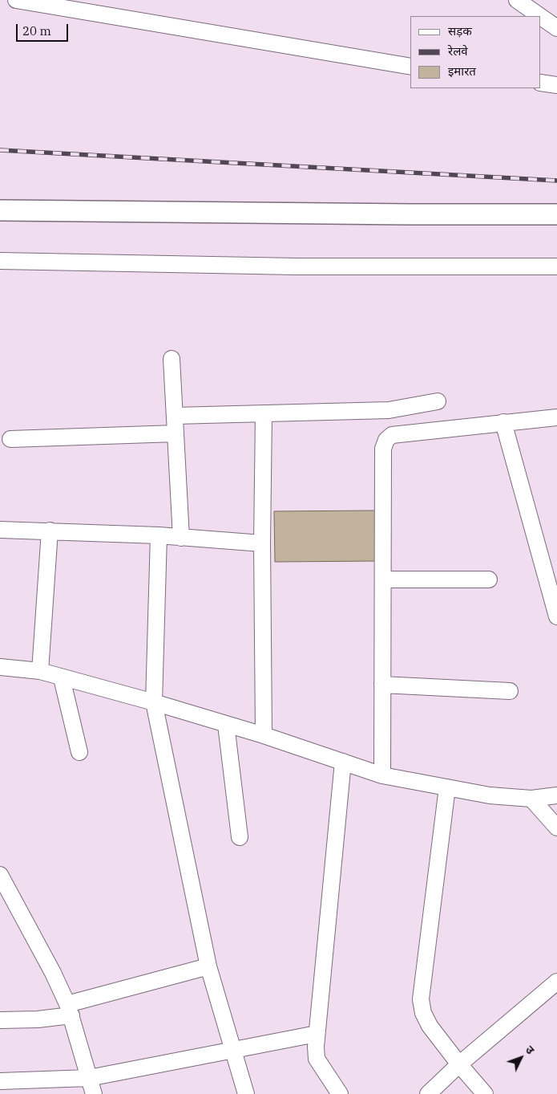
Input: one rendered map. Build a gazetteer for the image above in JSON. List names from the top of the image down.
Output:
{
  "legend": ["सड़क", "रेलवे", "इमारत"],
  "scale_bar": "20 m",
  "north": "top right"
}
